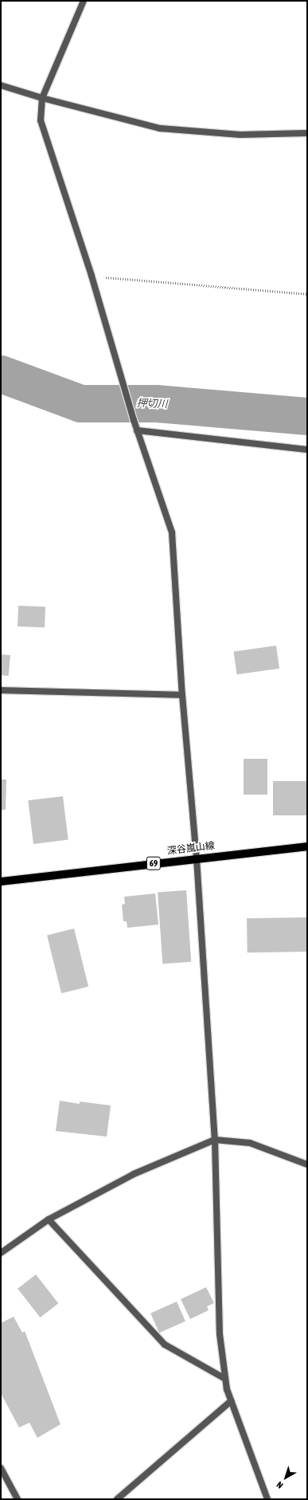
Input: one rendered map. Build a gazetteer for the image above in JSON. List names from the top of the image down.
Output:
{
  "streets": {
    "main road": ["深谷嵐山線", "69"]
  },
  "water": ["押切川"],
  "north": "bottom left"
}
